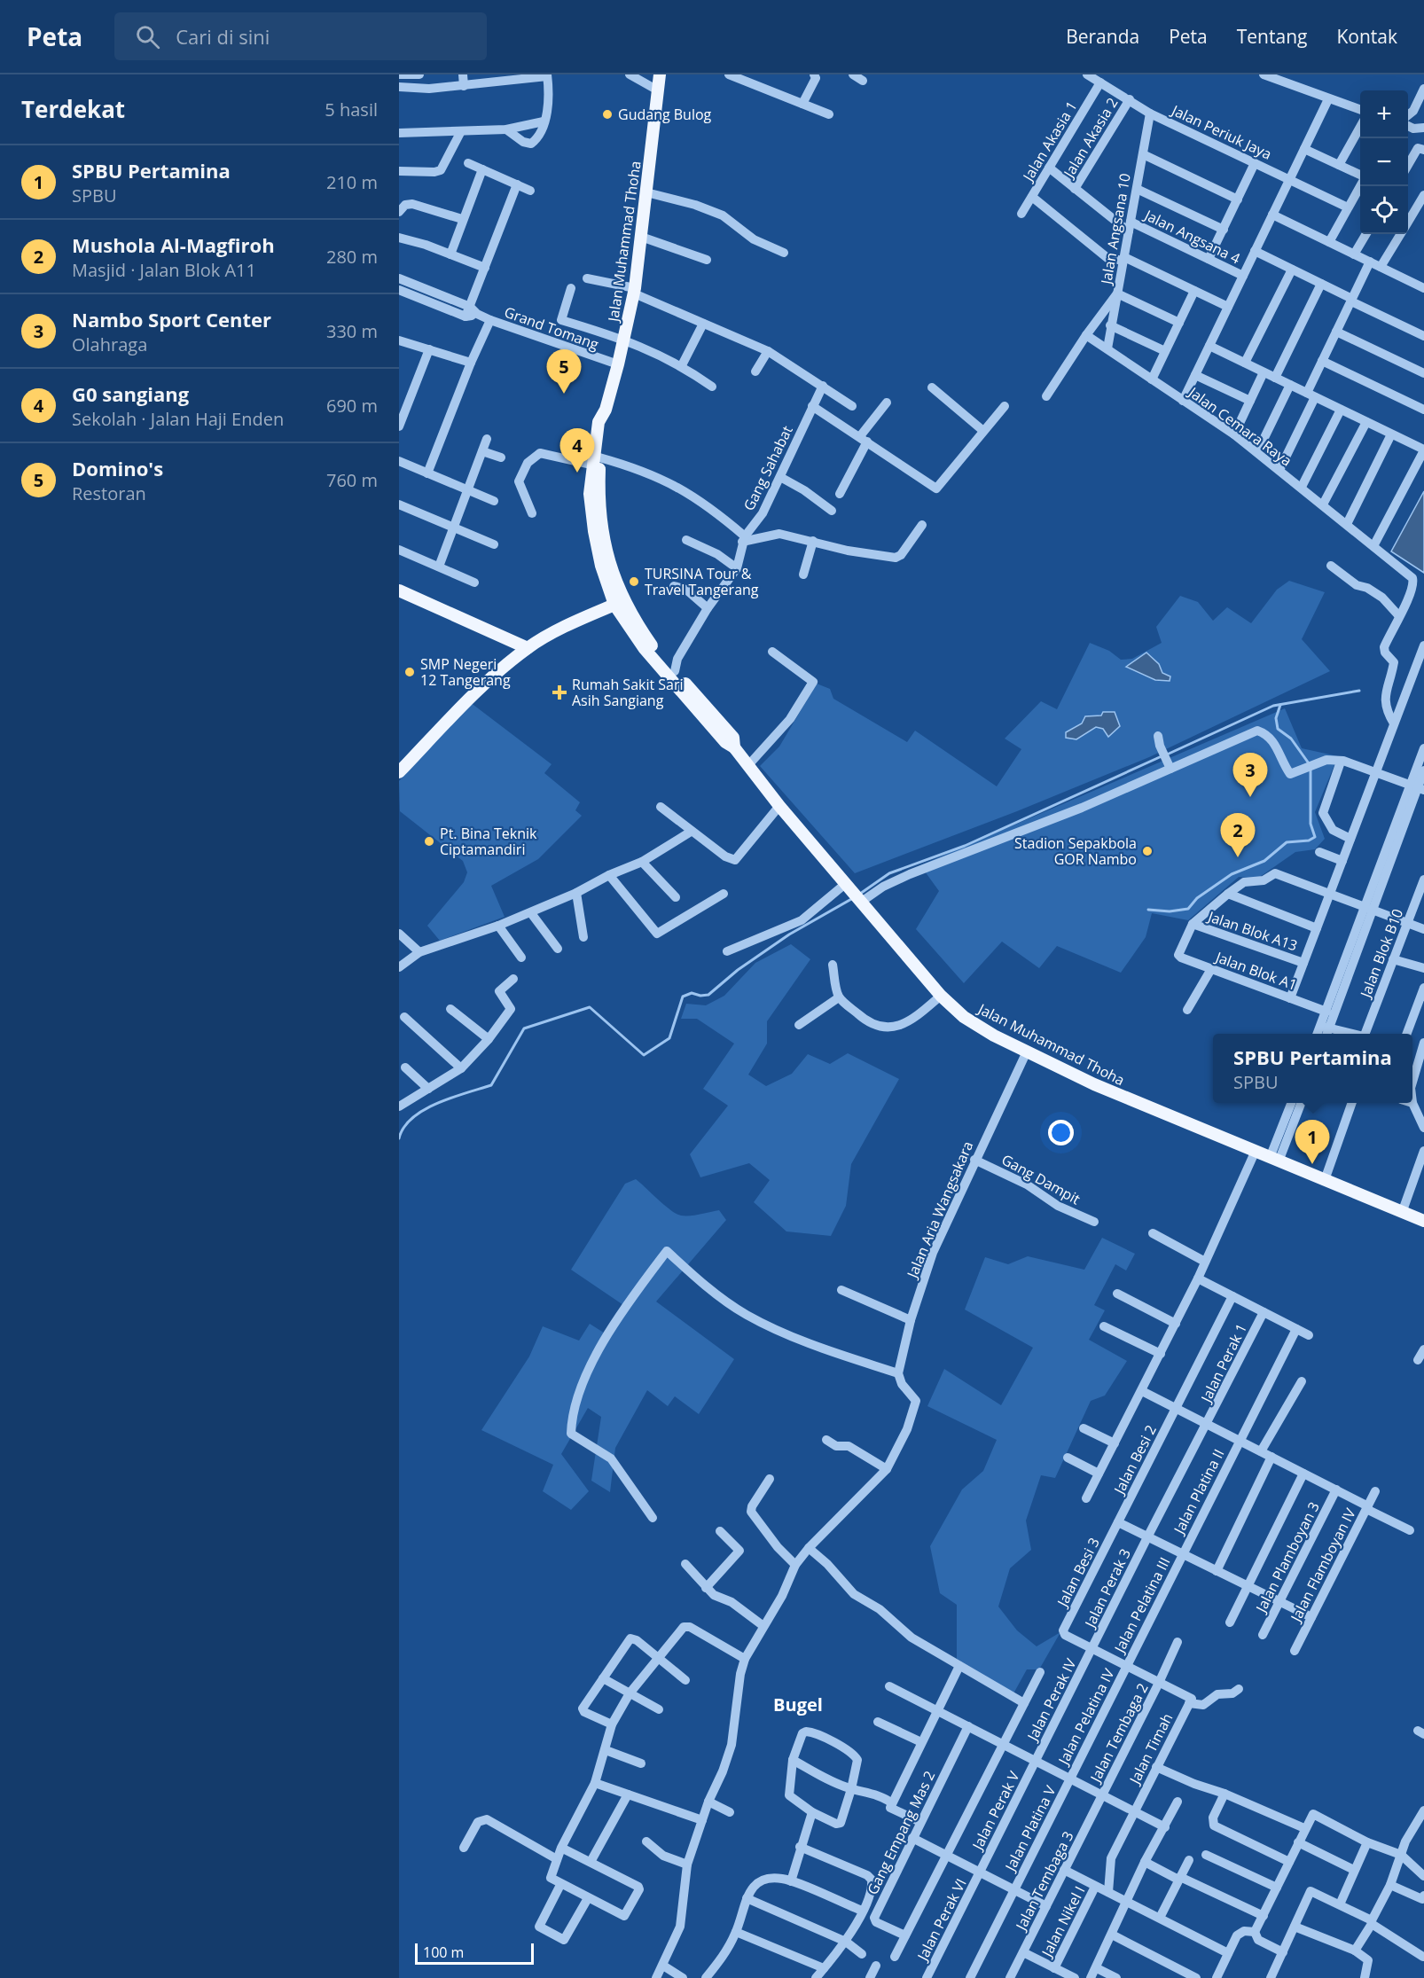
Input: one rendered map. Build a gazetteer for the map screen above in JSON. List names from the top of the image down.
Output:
{
  "streets": {
    "main road": ["Jalan Muhammad Thoha"],
    "street": [
      "Jalan Periuk Jaya",
      "Jalan Akasia 2",
      "Jalan Akasia 1",
      "Jalan Angsana 10",
      "Jalan Angsana 4",
      "Grand Tomang",
      "Jalan Cemara Raya",
      "Gang Sahabat",
      "Jalan Blok A13",
      "Jalan Blok B10",
      "Jalan Blok A1",
      "Gang Dampit",
      "Jalan Aria Wangsakara",
      "Jalan Perak 1",
      "Jalan Besi 2",
      "Jalan Platina II",
      "Jalan Plamboyan 3",
      "Jalan Flamboyan IV",
      "Jalan Besi 3",
      "Jalan Perak 3",
      "Jalan Pelatina III",
      "Jalan Perak IV",
      "Jalan Pelatina IV",
      "Jalan Tembaga 2",
      "Jalan Timah",
      "Jalan Perak V",
      "Jalan Platina V",
      "Gang Empang Mas 2",
      "Jalan Tembaga 3",
      "Jalan Perak VI",
      "Jalan Nikel I"
    ]
  },
  "crossings": [
    ["Jalan Periuk Jaya", "Jalan Akasia 2"],
    ["Jalan Periuk Jaya", "Jalan Akasia 1"],
    ["Jalan Periuk Jaya", "Jalan Angsana 10"],
    ["Jalan Akasia 2", "Jalan Angsana 4"],
    ["Jalan Akasia 1", "Jalan Angsana 4"],
    ["Jalan Angsana 10", "Jalan Angsana 4"],
    ["Jalan Angsana 10", "Jalan Cemara Raya"],
    ["Jalan Muhammad Thoha", "Grand Tomang"],
    ["Jalan Muhammad Thoha", "Gang Sahabat"],
    ["Jalan Muhammad Thoha", "Jalan Aria Wangsakara"],
    ["Jalan Blok A13", "Jalan Blok A1"],
    ["Gang Dampit", "Jalan Aria Wangsakara"],
    ["Jalan Perak 1", "Jalan Perak 3"],
    ["Jalan Besi 2", "Jalan Besi 3"],
    ["Jalan Platina II", "Jalan Pelatina III"],
    ["Jalan Besi 3", "Jalan Perak 3"],
    ["Jalan Besi 3", "Jalan Perak IV"],
    ["Jalan Perak 3", "Jalan Perak IV"],
    ["Jalan Pelatina III", "Jalan Pelatina IV"],
    ["Jalan Perak IV", "Jalan Perak V"],
    ["Jalan Pelatina IV", "Jalan Platina V"],
    ["Jalan Tembaga 2", "Jalan Tembaga 3"],
    ["Jalan Perak V", "Jalan Perak VI"]
  ],
  "districts": ["Bugel"],
  "places": {
    "other": [
      "Gudang Bulog",
      "TURSINA Tour & Travel Tangerang",
      "SMP Negeri 12 Tangerang",
      "Pt. Bina Teknik Ciptamandiri",
      "Stadion Sepakbola GOR Nambo"
    ],
    "health": ["Rumah Sakit Sari Asih Sangiang"]
  },
  "scale_bar": "100 m",
  "page": {
    "header": "Peta",
    "search": "Cari di sini",
    "nav": [
      "Beranda",
      "Peta",
      "Tentang",
      "Kontak"
    ],
    "heading": ["Terdekat", "5 hasil"],
    "map_buttons": ["+", "−"],
    "list": [
      {
        "mark": "1",
        "name": "SPBU Pertamina",
        "note": "SPBU",
        "value": "210 m"
      },
      {
        "mark": "2",
        "name": "Mushola Al-Magfiroh",
        "note": "Masjid · Jalan Blok A11",
        "value": "280 m"
      },
      {
        "mark": "3",
        "name": "Nambo Sport Center",
        "note": "Olahraga",
        "value": "330 m"
      },
      {
        "mark": "4",
        "name": "G0 sangiang",
        "note": "Sekolah · Jalan Haji Enden",
        "value": "690 m"
      },
      {
        "mark": "5",
        "name": "Domino's",
        "note": "Restoran",
        "value": "760 m"
      }
    ],
    "pins": [
      "5",
      "4",
      "3",
      "2",
      "1"
    ],
    "popup": ["SPBU Pertamina", "SPBU"],
    "scale": "100 m"
  }
}
